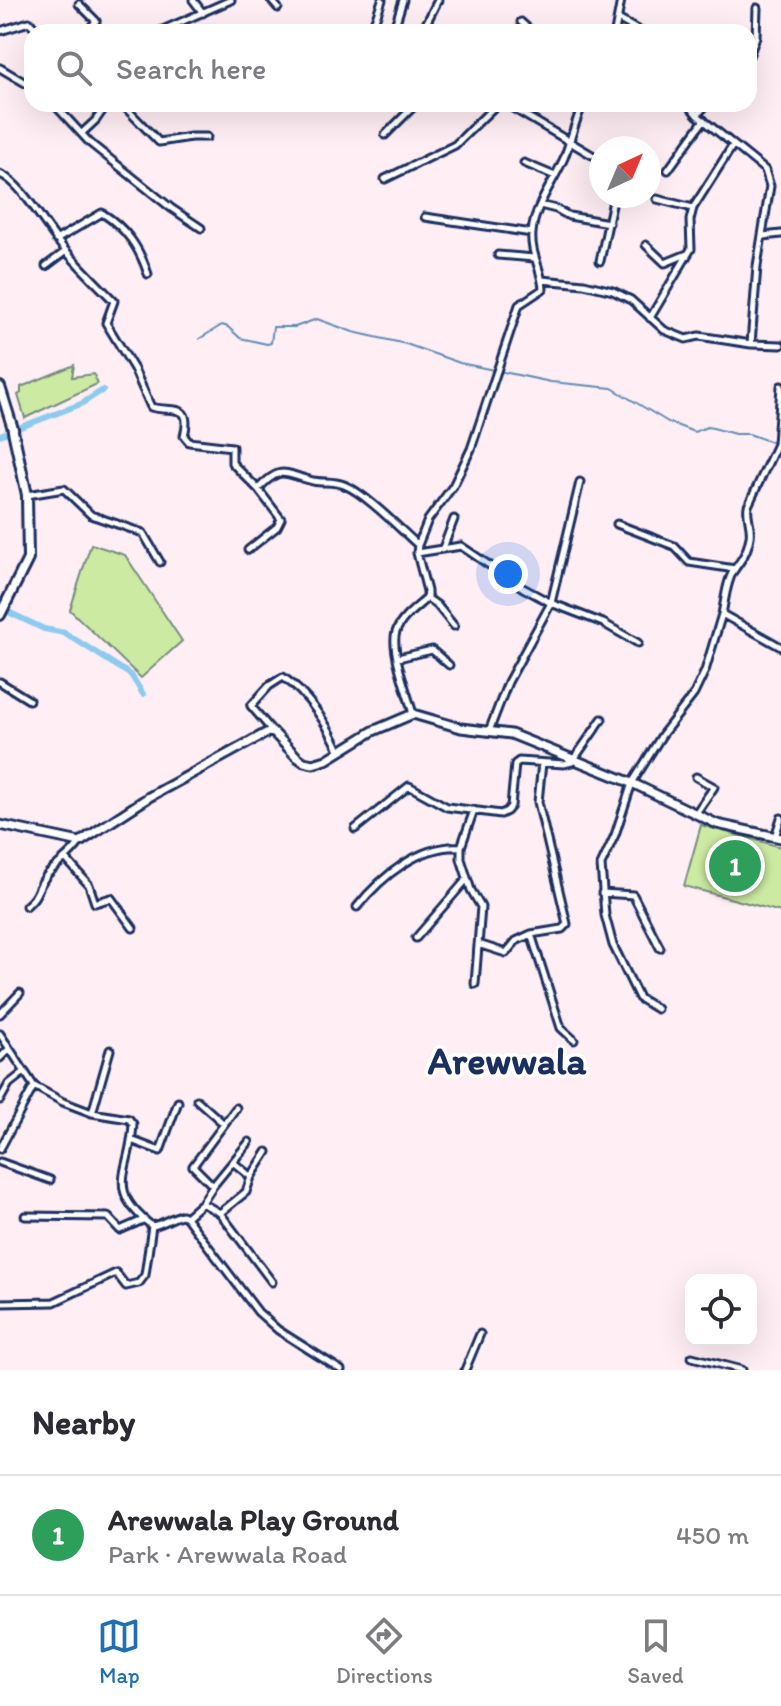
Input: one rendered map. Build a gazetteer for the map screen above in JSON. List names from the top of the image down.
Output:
{
  "districts": ["Arewwala"],
  "north": "top right",
  "page": {
    "search": "Search here",
    "pins": "1",
    "heading": "Nearby",
    "list": [
      {
        "mark": "1",
        "name": "Arewwala Play Ground",
        "note": "Park · Arewwala Road",
        "value": "450 m"
      }
    ],
    "nav": ["Map", "Directions", "Saved"]
  }
}
